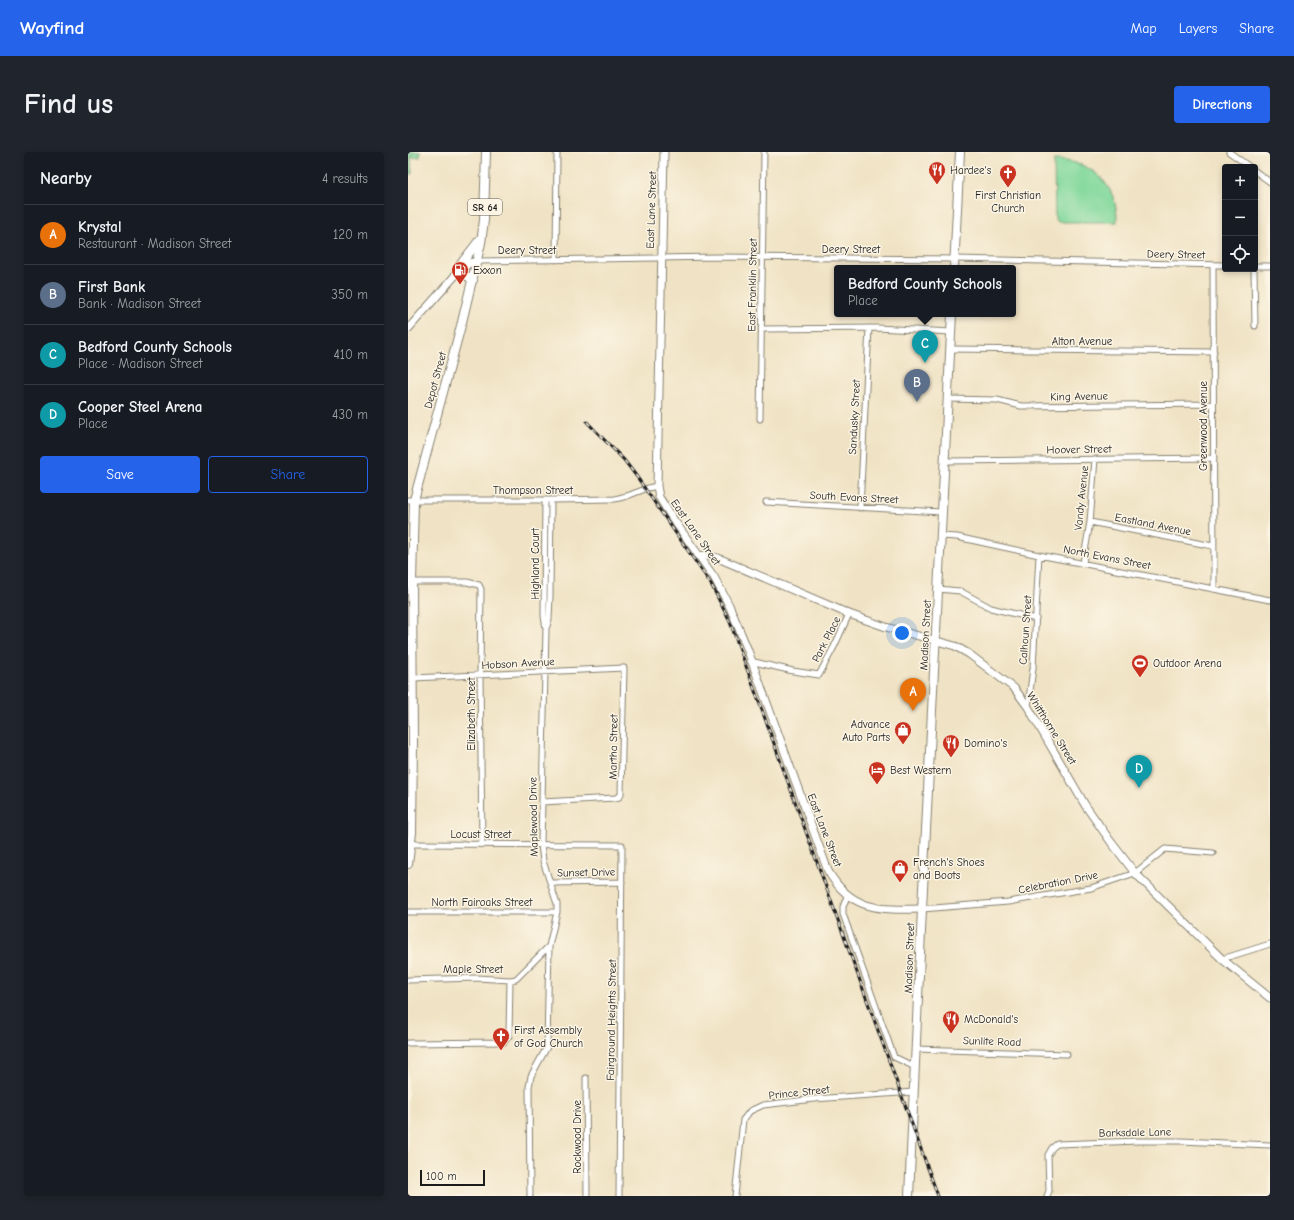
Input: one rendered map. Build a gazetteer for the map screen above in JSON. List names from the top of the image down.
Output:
{
  "streets": {
    "main road": ["SR 64", "Depot Street", "Madison Street"],
    "street": [
      "East Lane Street",
      "Deery Street",
      "East Franklin Street",
      "Alton Avenue",
      "King Avenue",
      "Sandusky Street",
      "Greenwood Avenue",
      "Hoover Street",
      "Thompson Street",
      "South Evans Street",
      "Vandy Avenue",
      "Eastland Avenue",
      "North Evans Street",
      "Highland Court",
      "Calhoun Street",
      "Park Place",
      "Hobson Avenue",
      "Elizabeth Street",
      "Whitthorne Street",
      "Martha Street",
      "Maplewood Drive",
      "Locust Street",
      "Sunset Drive",
      "Celebration Drive",
      "North Fairoaks Street",
      "Maple Street",
      "Fairground Heights Street",
      "Sunlite Road",
      "Prince Street",
      "Barksdale Lane",
      "Rockwood Drive"
    ]
  },
  "crossings": [
    ["SR 64", "Deery Street"],
    ["SR 64", "Depot Street"],
    ["East Lane Street", "Deery Street"],
    ["East Lane Street", "Thompson Street"],
    ["East Lane Street", "Madison Street"],
    ["East Lane Street", "Park Place"],
    ["East Lane Street", "Whitthorne Street"],
    ["East Lane Street", "Celebration Drive"],
    ["Deery Street", "East Franklin Street"],
    ["Deery Street", "Depot Street"],
    ["Deery Street", "Greenwood Avenue"],
    ["Alton Avenue", "Greenwood Avenue"],
    ["Alton Avenue", "Madison Street"],
    ["Depot Street", "Thompson Street"],
    ["Depot Street", "Hobson Avenue"],
    ["Depot Street", "Elizabeth Street"],
    ["Depot Street", "Locust Street"],
    ["King Avenue", "Greenwood Avenue"],
    ["King Avenue", "Madison Street"],
    ["Sandusky Street", "South Evans Street"],
    ["Greenwood Avenue", "Hoover Street"],
    ["Greenwood Avenue", "Eastland Avenue"],
    ["Greenwood Avenue", "North Evans Street"],
    ["Hoover Street", "Vandy Avenue"],
    ["Hoover Street", "Madison Street"],
    ["Thompson Street", "Highland Court"],
    ["South Evans Street", "Madison Street"],
    ["Vandy Avenue", "Eastland Avenue"],
    ["Vandy Avenue", "North Evans Street"],
    ["North Evans Street", "Calhoun Street"],
    ["North Evans Street", "Madison Street"],
    ["Highland Court", "Hobson Avenue"],
    ["Highland Court", "Maplewood Drive"],
    ["Calhoun Street", "Whitthorne Street"],
    ["Madison Street", "Whitthorne Street"],
    ["Madison Street", "Celebration Drive"],
    ["Madison Street", "Sunlite Road"],
    ["Madison Street", "Prince Street"],
    ["Park Place", "Whitthorne Street"],
    ["Hobson Avenue", "Elizabeth Street"],
    ["Hobson Avenue", "Martha Street"],
    ["Hobson Avenue", "Maplewood Drive"],
    ["Elizabeth Street", "Locust Street"],
    ["Whitthorne Street", "Celebration Drive"],
    ["Martha Street", "Maplewood Drive"],
    ["Maplewood Drive", "Locust Street"],
    ["Maplewood Drive", "Sunset Drive"],
    ["Maplewood Drive", "North Fairoaks Street"],
    ["Maplewood Drive", "Maple Street"],
    ["Locust Street", "Fairground Heights Street"],
    ["Sunset Drive", "Fairground Heights Street"]
  ],
  "places": {
    "restaurant": ["Hardee's", "Domino's", "McDonald's"],
    "church": ["First Christian Church", "First Assembly of God Church"],
    "fuel station": ["Exxon"],
    "sports": ["Outdoor Arena"],
    "shop": ["Advance Auto Parts", "French's Shoes and Boots"],
    "hotel": ["Best Western"]
  },
  "scale_bar": "100 m",
  "page": {
    "header": "Wayfind",
    "nav": ["Map", "Layers", "Share"],
    "buttons": [
      "Directions",
      ["Save", "Share"]
    ],
    "title": "Find us",
    "heading": ["Nearby", "4 results"],
    "map_buttons": ["+", "−"],
    "list": [
      {
        "mark": "A",
        "name": "Krystal",
        "note": "Restaurant · Madison Street",
        "value": "120 m"
      },
      {
        "mark": "B",
        "name": "First Bank",
        "note": "Bank · Madison Street",
        "value": "350 m"
      },
      {
        "mark": "C",
        "name": "Bedford County Schools",
        "note": "Place · Madison Street",
        "value": "410 m"
      },
      {
        "mark": "D",
        "name": "Cooper Steel Arena",
        "note": "Place",
        "value": "430 m"
      }
    ],
    "popup": ["Bedford County Schools", "Place"],
    "pins": [
      "C",
      "B",
      "A",
      "D"
    ],
    "scale": "100 m"
  }
}
